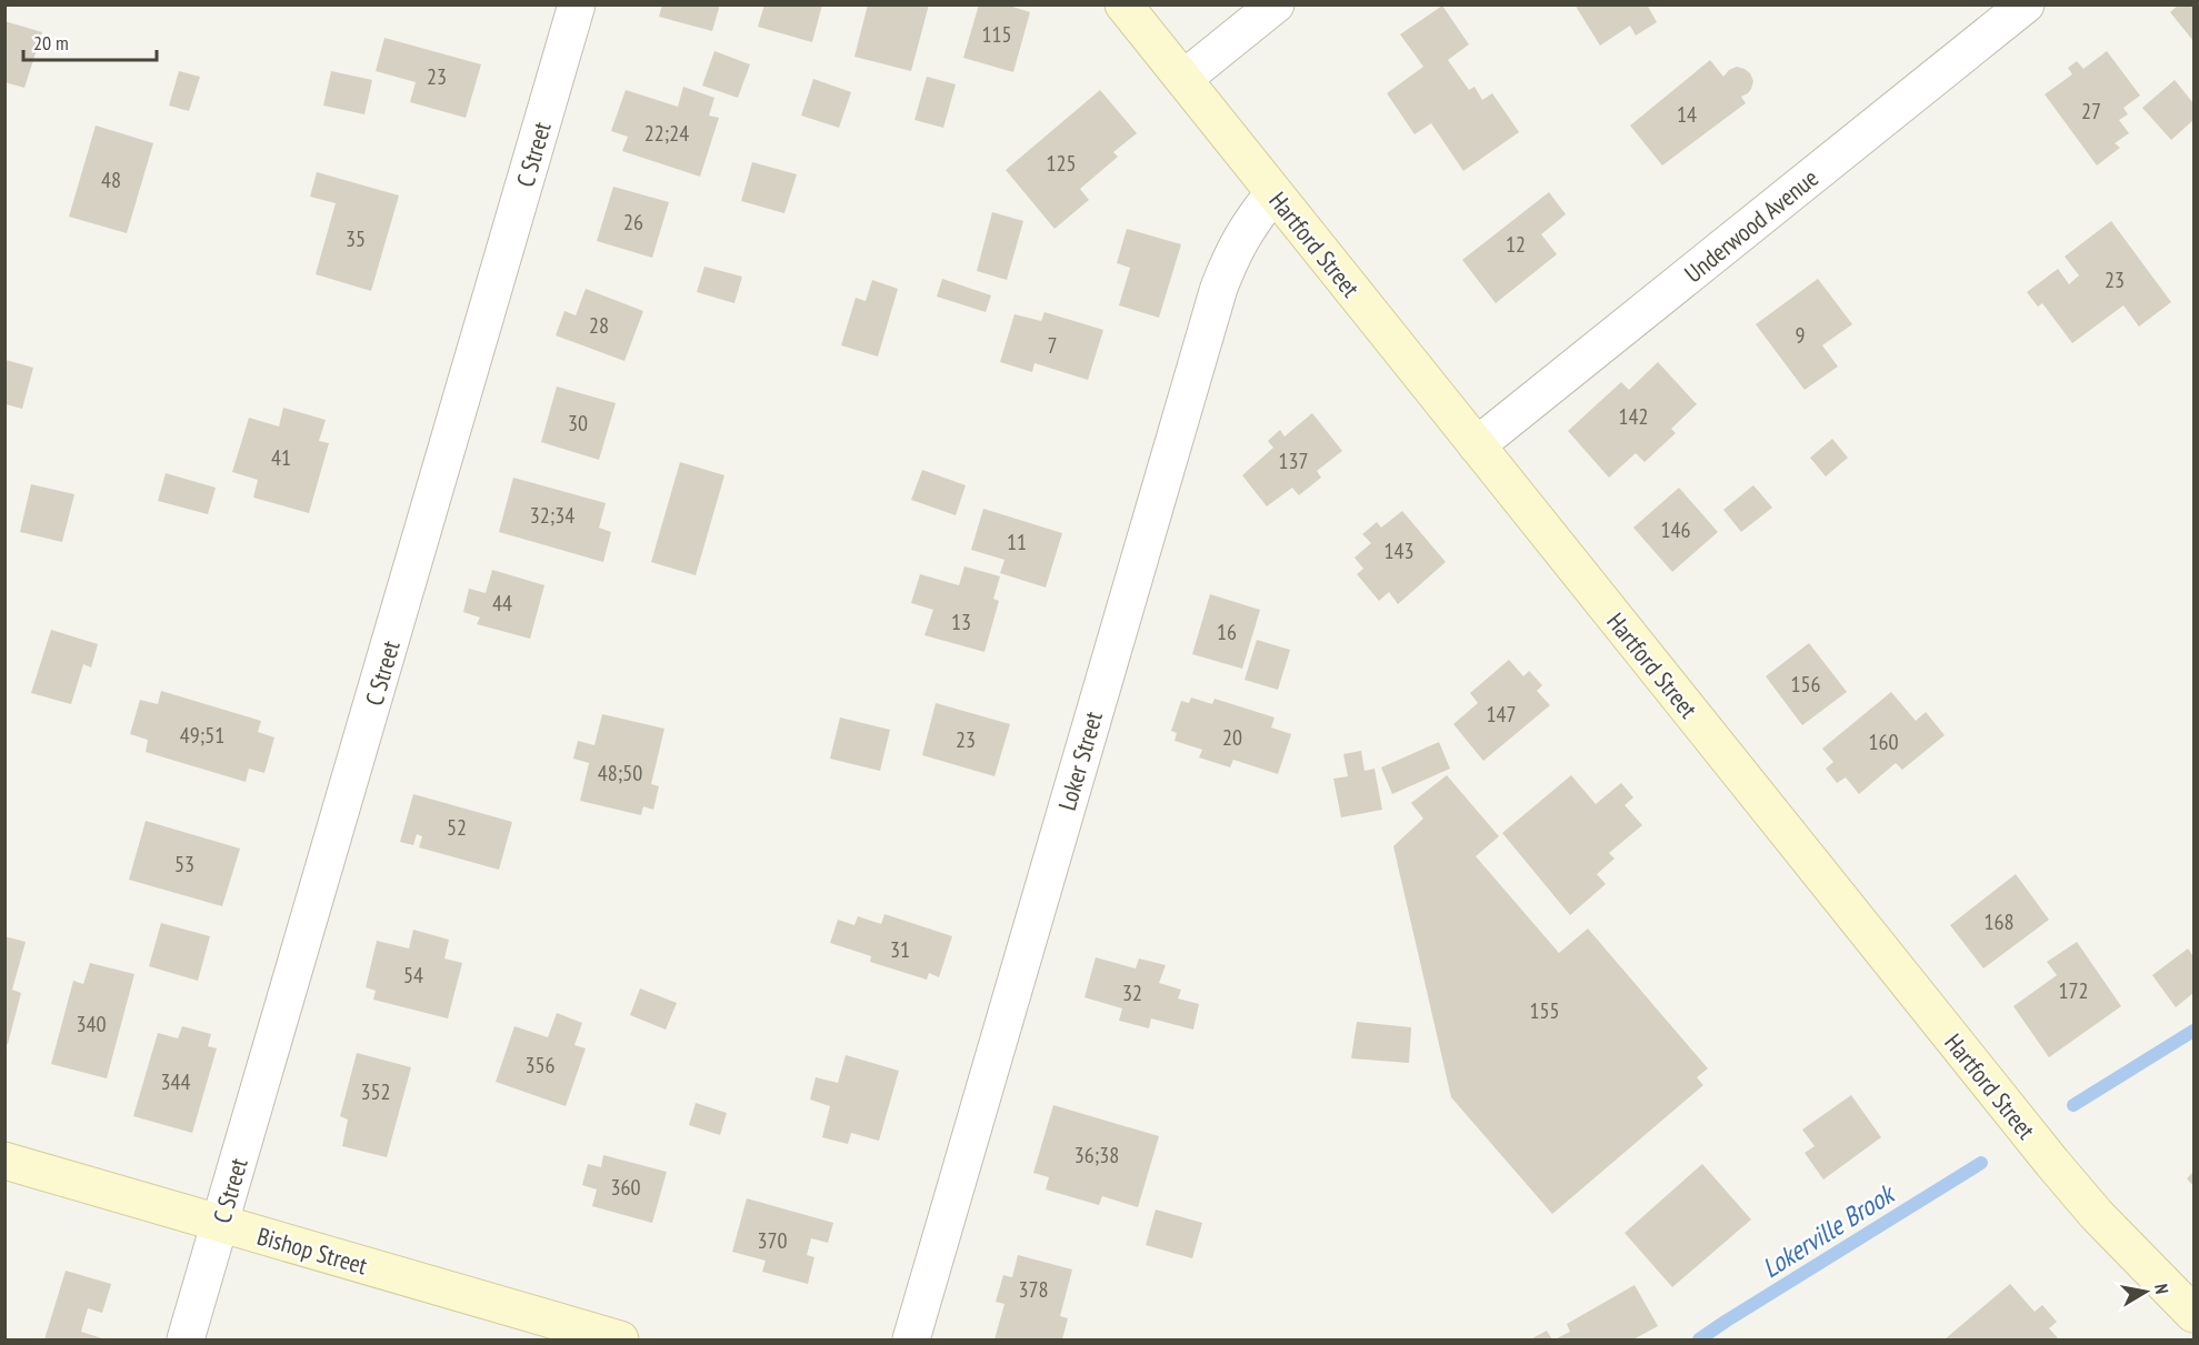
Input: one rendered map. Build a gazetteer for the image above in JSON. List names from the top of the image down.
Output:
{
  "streets": {
    "main road": ["Hartford Street", "Bishop Street"],
    "street": ["C Street", "Underwood Avenue", "Loker Street"]
  },
  "crossings": [
    ["C Street", "Bishop Street"],
    ["Underwood Avenue", "Hartford Street"],
    ["Hartford Street", "Loker Street"]
  ],
  "water": ["Lokerville Brook"],
  "house_numbers": [
    "115",
    "23",
    "27",
    "14",
    "22;24",
    "125",
    "48",
    "26",
    "35",
    "12",
    "23",
    "28",
    "9",
    "7",
    "142",
    "30",
    "41",
    "137",
    "32;34",
    "146",
    "11",
    "143",
    "44",
    "13",
    "16",
    "156",
    "147",
    "49;51",
    "20",
    "23",
    "160",
    "48;50",
    "52",
    "53",
    "168",
    "31",
    "54",
    "172",
    "32",
    "155",
    "340",
    "356",
    "344",
    "352",
    "36;38",
    "360",
    "370",
    "378"
  ],
  "scale_bar": "20 m",
  "north": "right"
}
